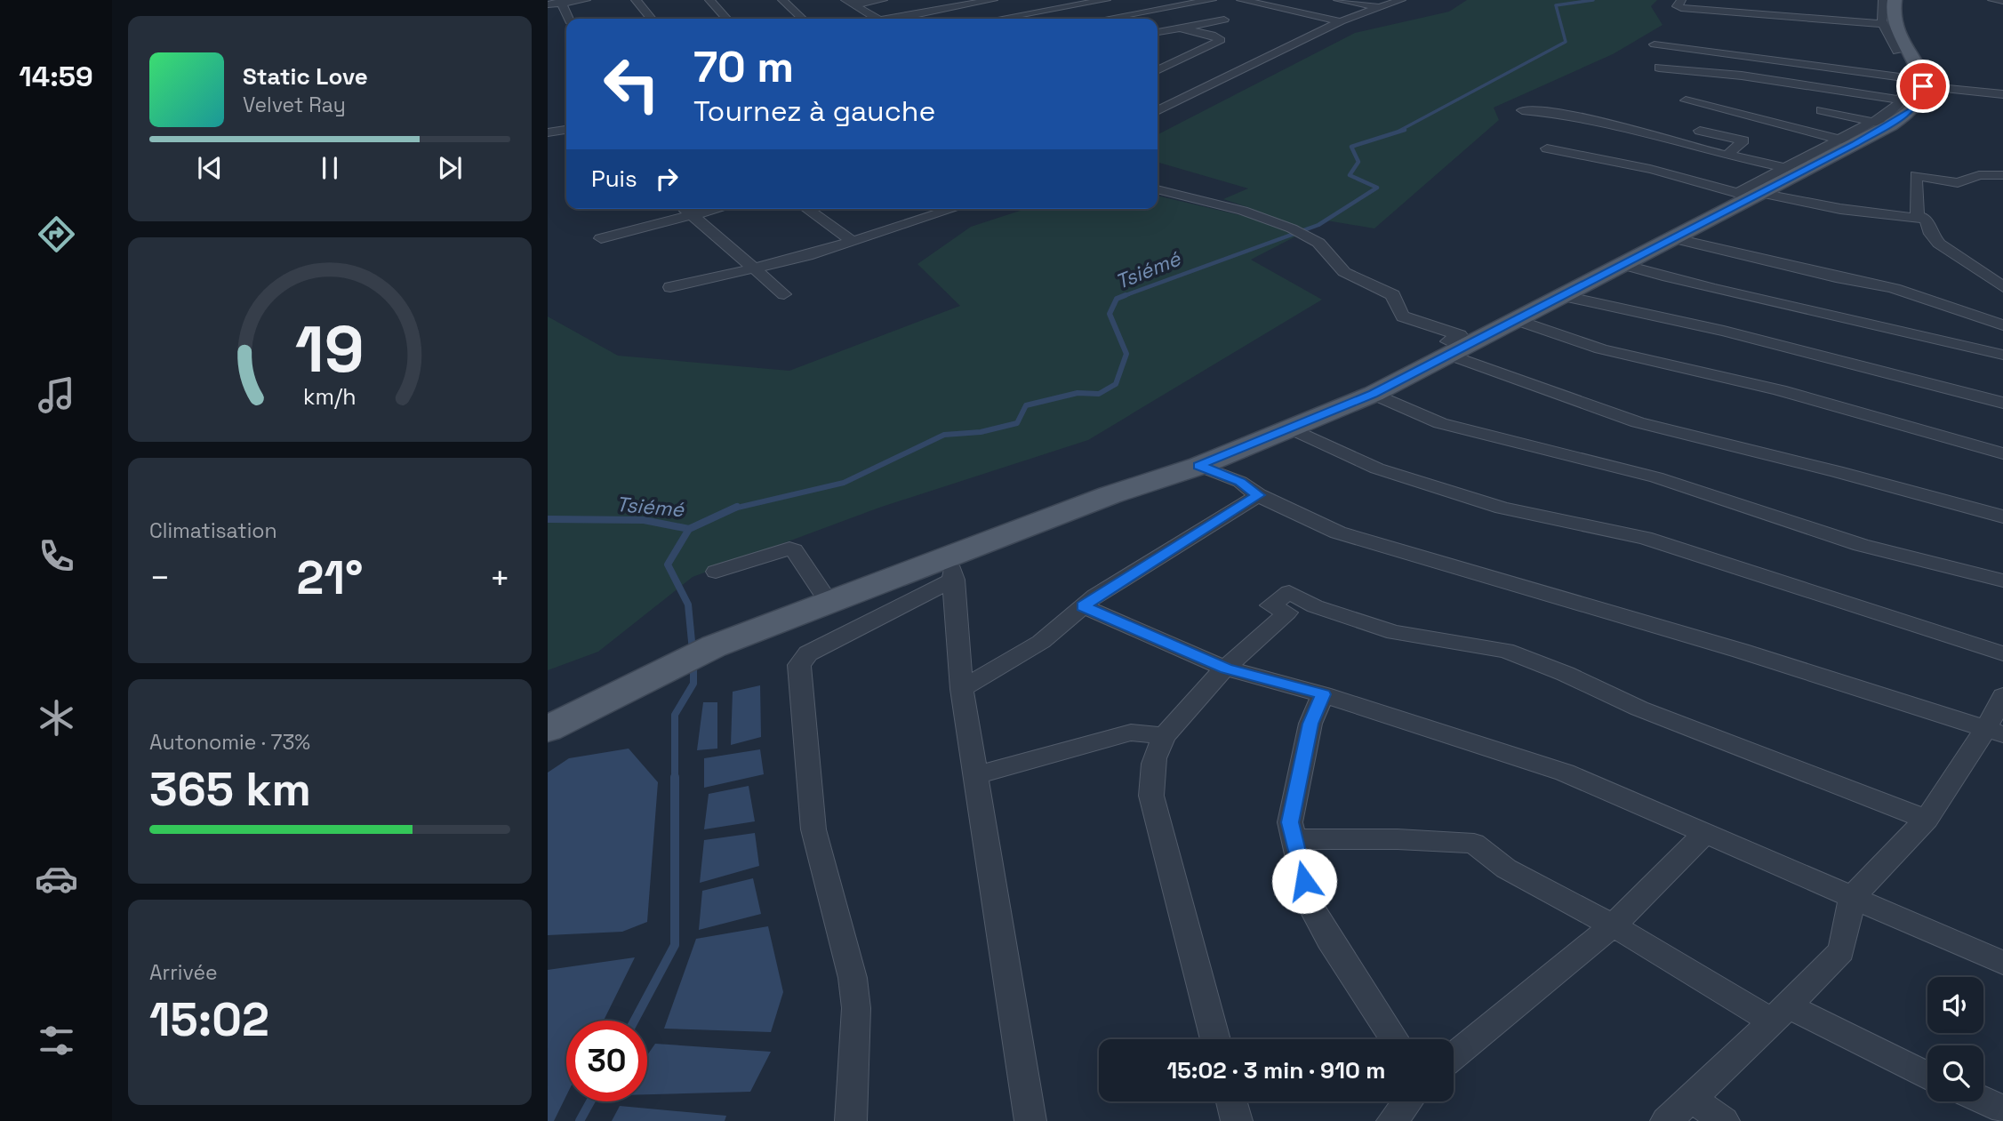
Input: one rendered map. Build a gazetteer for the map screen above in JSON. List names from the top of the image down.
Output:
{
  "water": ["Tsiémé"],
  "page": {
    "tabs": "14:59",
    "turn": ["70 m", "Tournez à gauche"],
    "song": ["Static Love", "Velvet Ray"],
    "then": "Puis",
    "tile": [
      "Climatisation",
      ["Autonomie · 73%", "365 km"],
      ["Arrivée", "15:02"]
    ],
    "heat": ["−", "21°", "+"],
    "limit": "30",
    "trip": "15:02 · 3 min · 910 m",
    "gauge": ["19", "km/h"]
  }
}
